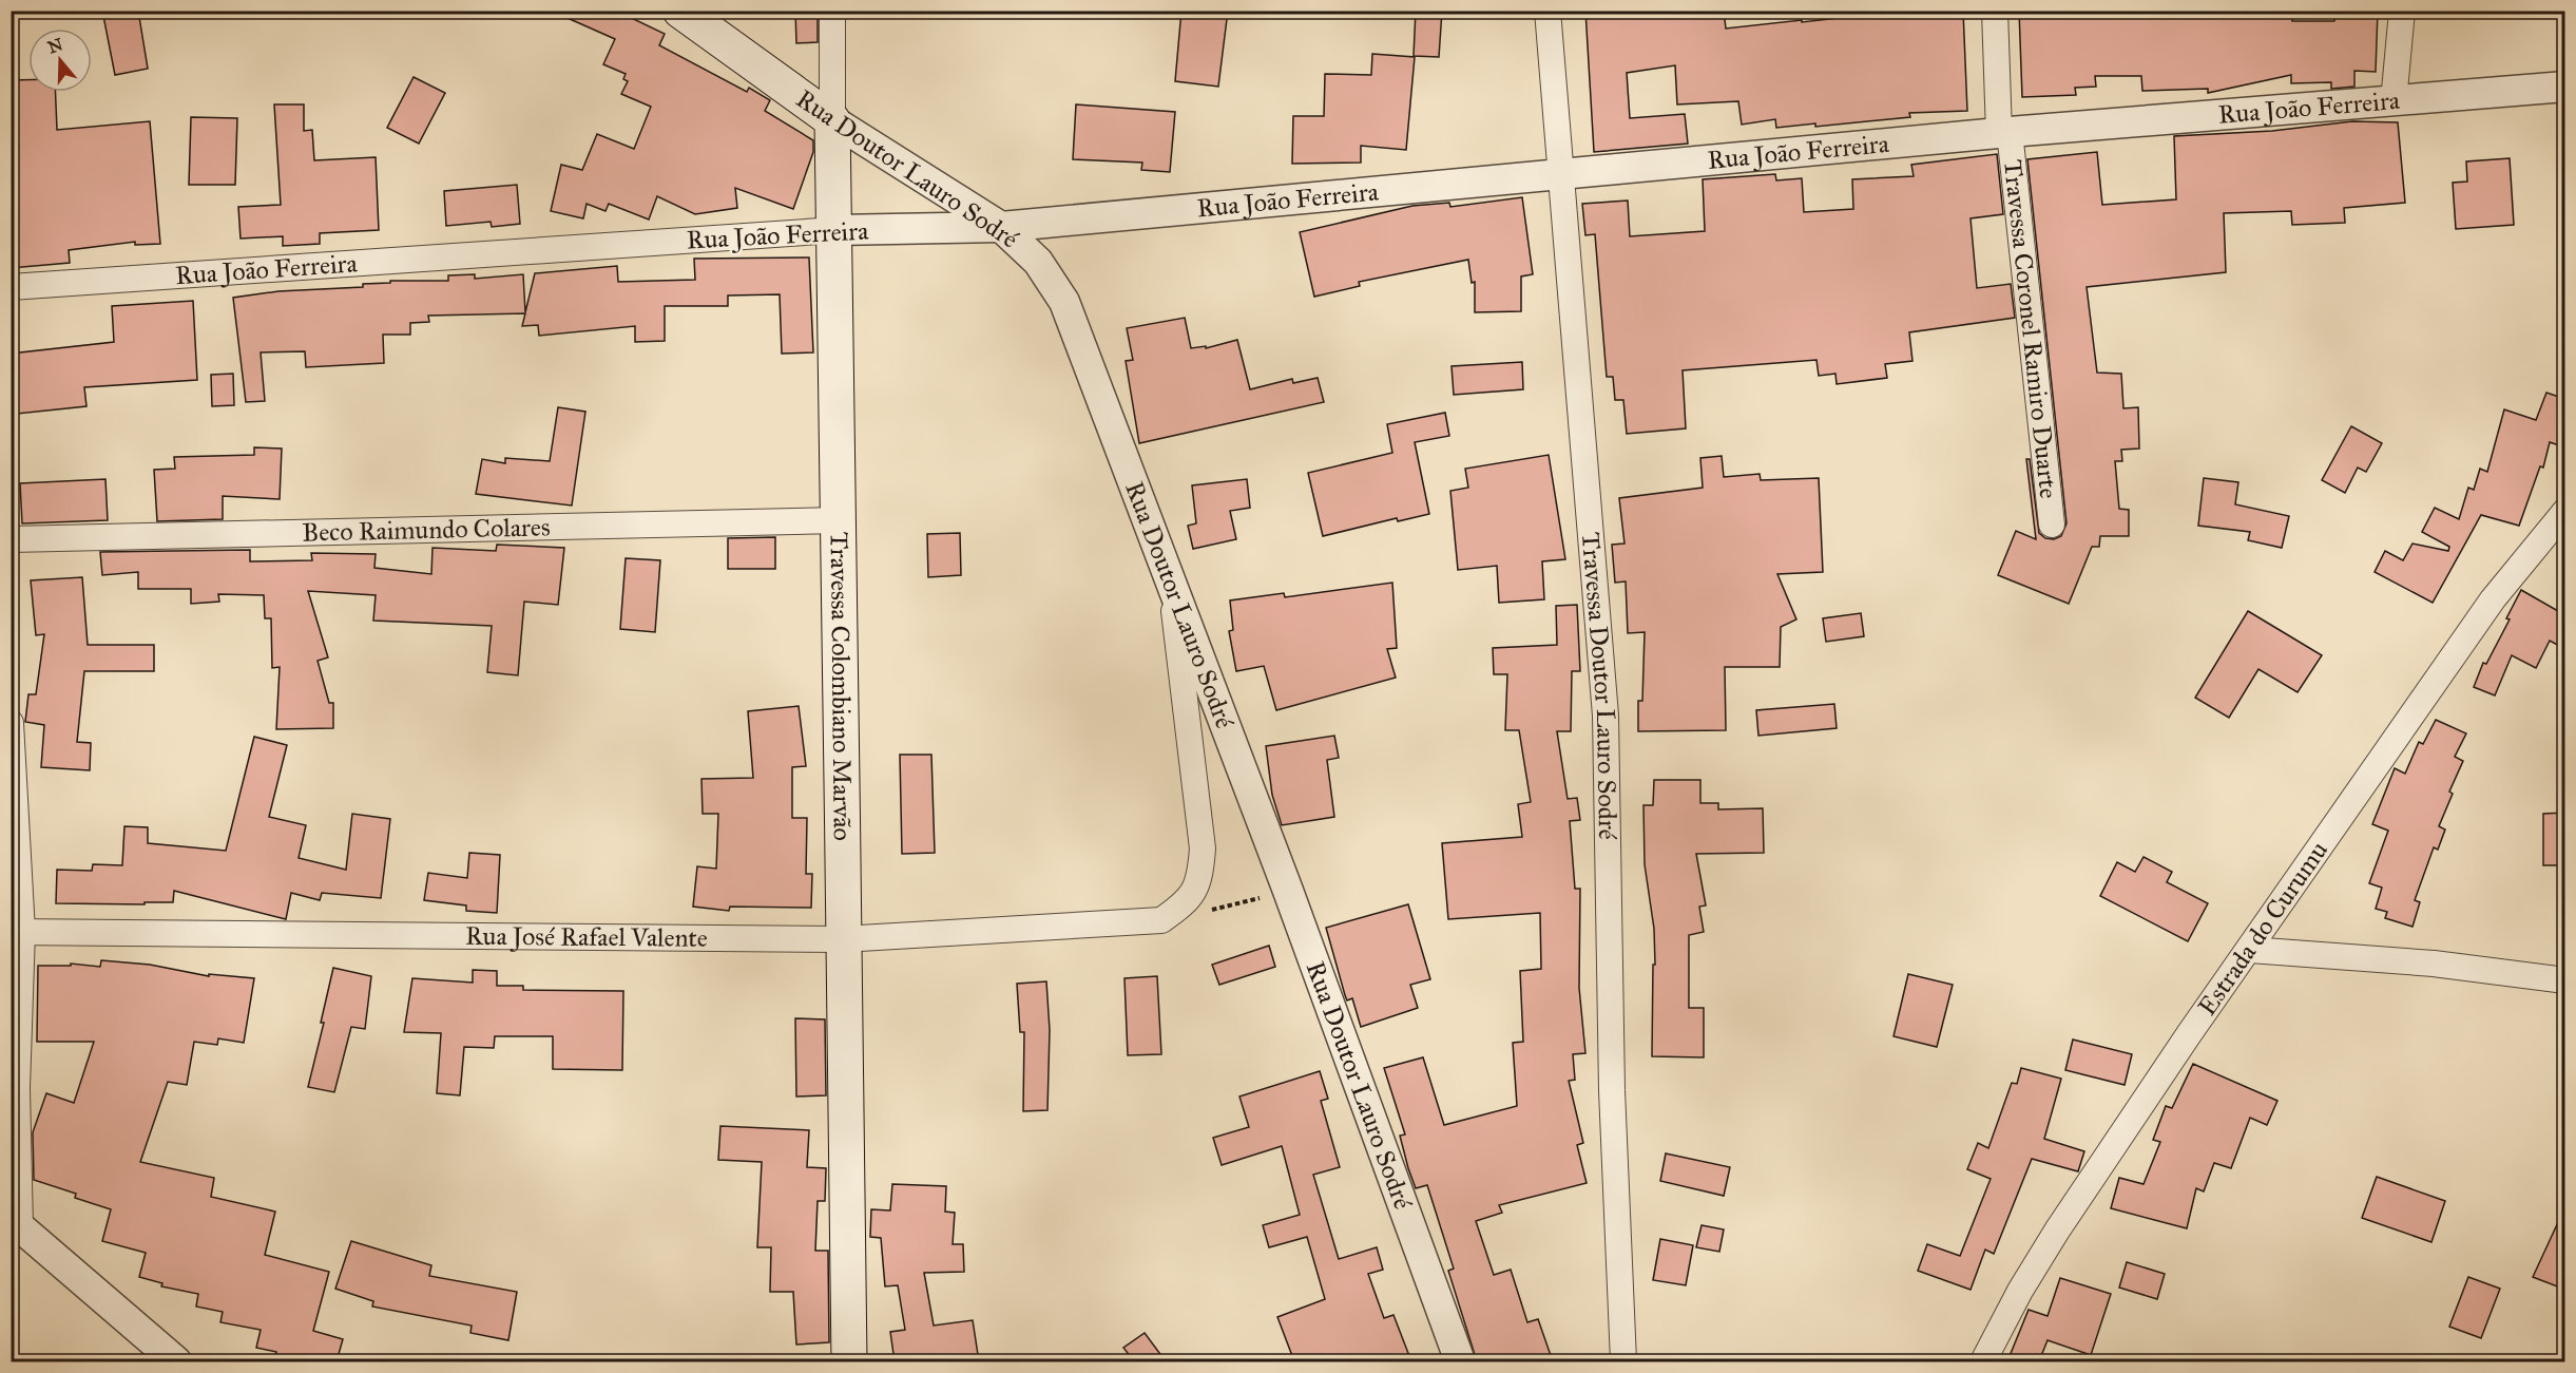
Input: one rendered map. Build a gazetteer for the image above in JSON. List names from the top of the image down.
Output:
{
  "streets": {
    "main road": ["Rua Doutor Lauro Sodré", "Travessa Colombiano Marvão"],
    "street": [
      "Rua João Ferreira",
      "Travessa Coronel Ramiro Duarte",
      "Beco Raimundo Colares",
      "Travessa Doutor Lauro Sodré",
      "Estrada do Curumu",
      "Rua José Rafael Valente"
    ]
  },
  "crossings": [
    ["Rua João Ferreira", "Rua Doutor Lauro Sodré"],
    ["Rua João Ferreira", "Travessa Coronel Ramiro Duarte"],
    ["Rua João Ferreira", "Travessa Colombiano Marvão"],
    ["Rua João Ferreira", "Travessa Doutor Lauro Sodré"],
    ["Rua Doutor Lauro Sodré", "Travessa Colombiano Marvão"],
    ["Beco Raimundo Colares", "Travessa Colombiano Marvão"],
    ["Travessa Colombiano Marvão", "Rua José Rafael Valente"]
  ],
  "north": "top"
}
